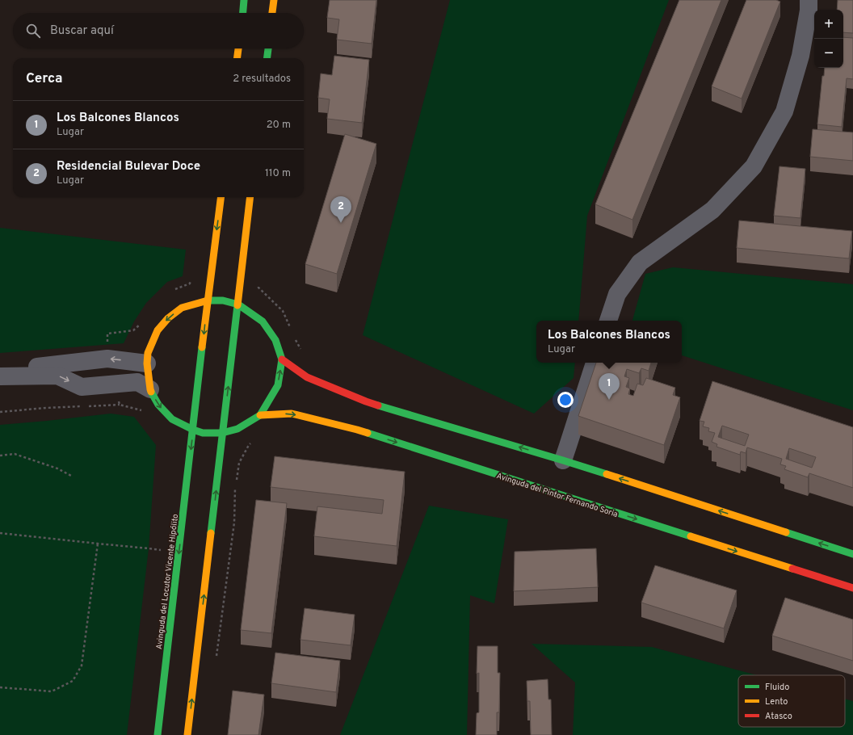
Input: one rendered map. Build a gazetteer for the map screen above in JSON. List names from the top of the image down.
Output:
{
  "streets": {
    "street": ["Avinguda del Pintor Fernando Soria", "Avinguda del Locutor Vicente Hipólito"]
  },
  "legend": ["Fluido", "Lento", "Atasco"],
  "page": {
    "map_buttons": ["+", "−"],
    "search": "Buscar aquí",
    "heading": ["Cerca", "2 resultados"],
    "list": [
      {
        "mark": "1",
        "name": "Los Balcones Blancos",
        "note": "Lugar",
        "value": "20 m"
      },
      {
        "mark": "2",
        "name": "Residencial Bulevar Doce",
        "note": "Lugar",
        "value": "110 m"
      }
    ],
    "pins": ["2", "1"],
    "popup": ["Los Balcones Blancos", "Lugar"]
  }
}
